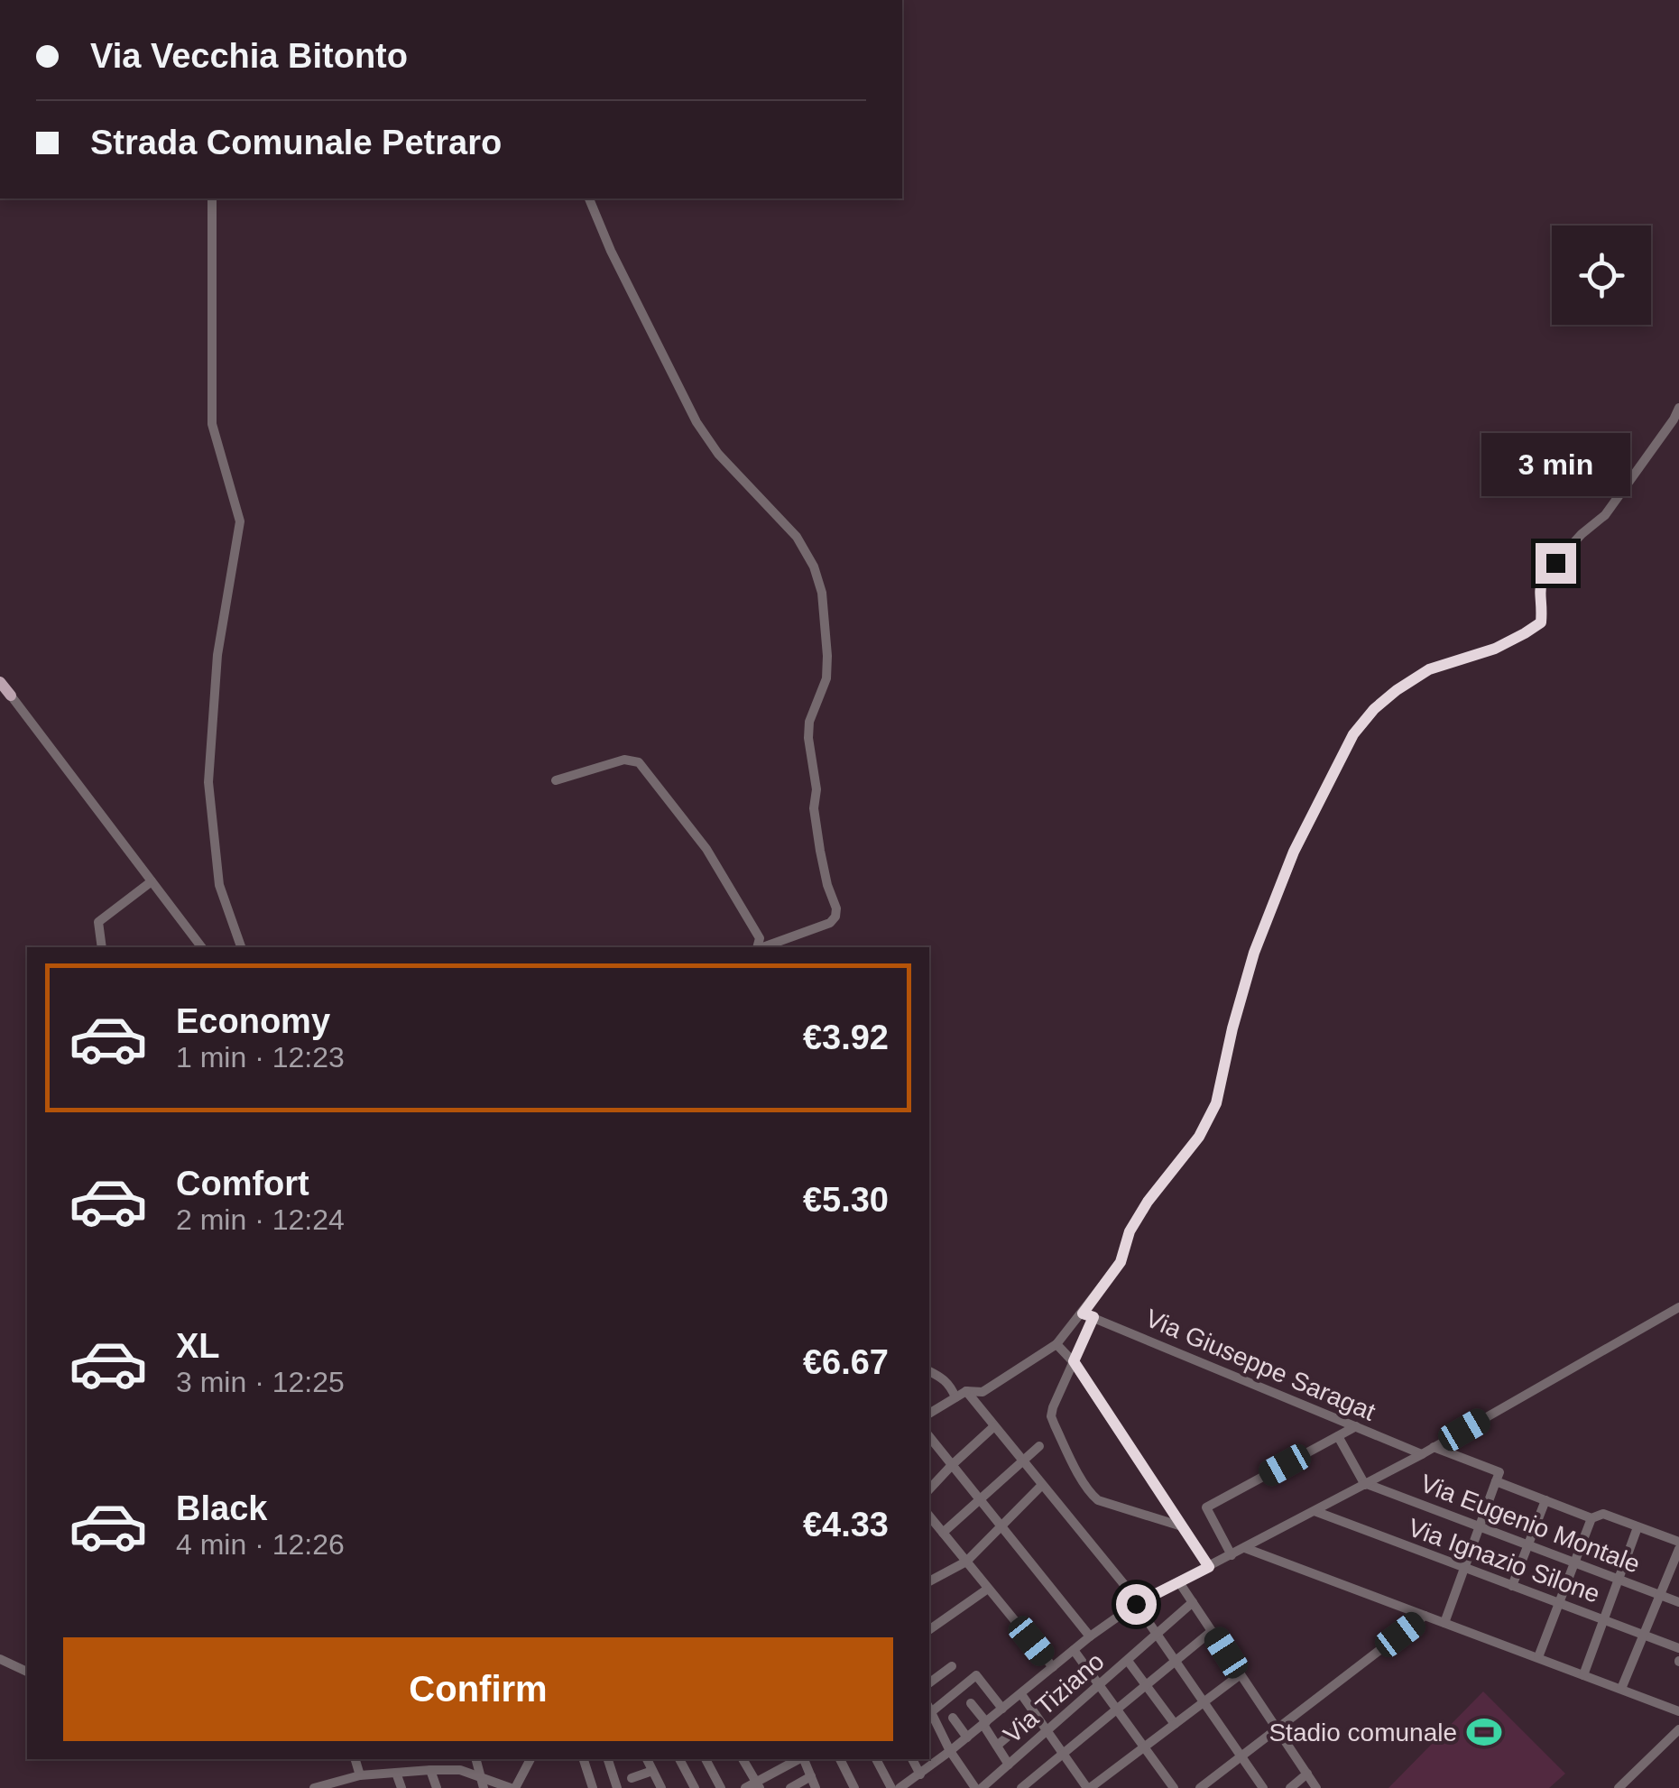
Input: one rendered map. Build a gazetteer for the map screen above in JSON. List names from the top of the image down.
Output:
{
  "streets": {
    "street": [
      "Via Giuseppe Saragat",
      "Via Eugenio Montale",
      "Via Ignazio Silone",
      "Via Tiziano"
    ]
  },
  "places": {
    "sports": ["Stadio comunale"]
  },
  "page": {
    "banner": ["Via Vecchia Bitonto", "Strada Comunale Petraro"],
    "bubble": "3 min",
    "list": [
      {
        "name": "Economy",
        "note": "1 min · 12:23",
        "value": "€3.92"
      },
      {
        "name": "Comfort",
        "note": "2 min · 12:24",
        "value": "€5.30"
      },
      {
        "name": "XL",
        "note": "3 min · 12:25",
        "value": "€6.67"
      },
      {
        "name": "Black",
        "note": "4 min · 12:26",
        "value": "€4.33"
      }
    ],
    "buttons": "Confirm"
  }
}
